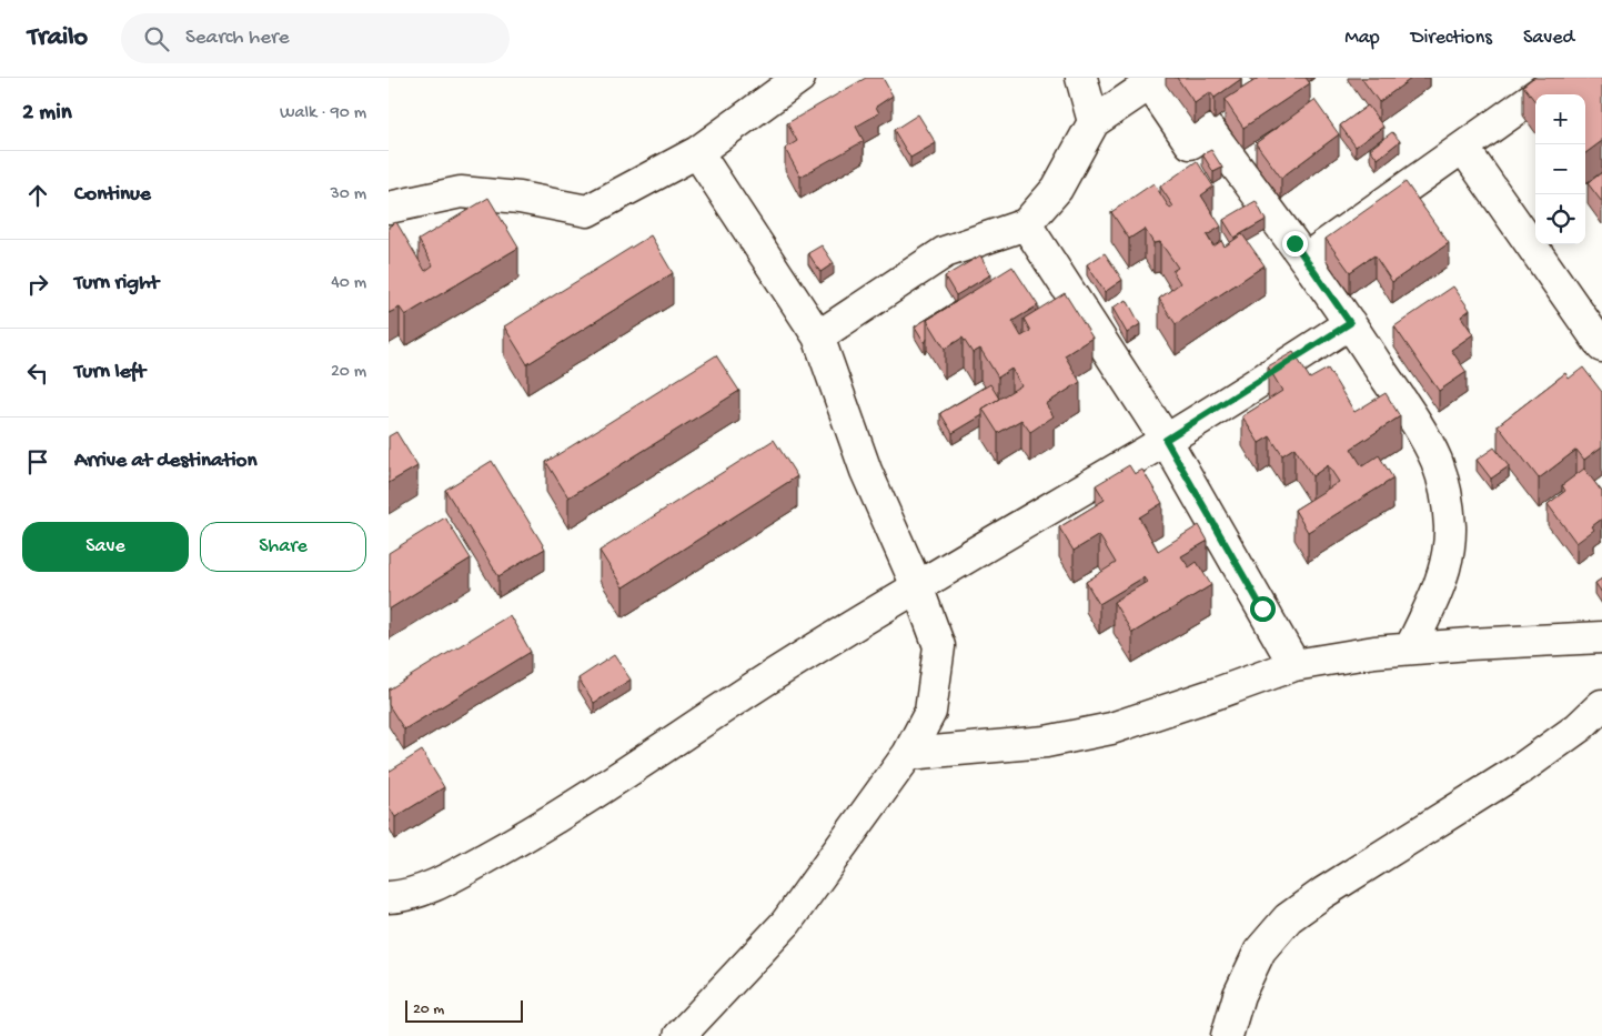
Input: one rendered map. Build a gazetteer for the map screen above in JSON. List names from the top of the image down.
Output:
{
  "scale_bar": "20 m",
  "page": {
    "header": "Trailo",
    "search": "Search here",
    "nav": ["Map", "Directions", "Saved"],
    "heading": ["2 min", "Walk · 90 m"],
    "map_buttons": ["+", "−"],
    "list": [
      ["Continue", "30 m"],
      ["Turn right", "40 m"],
      ["Turn left", "20 m"],
      "Arrive at destination"
    ],
    "buttons": ["Save", "Share"],
    "scale": "20 m"
  }
}
